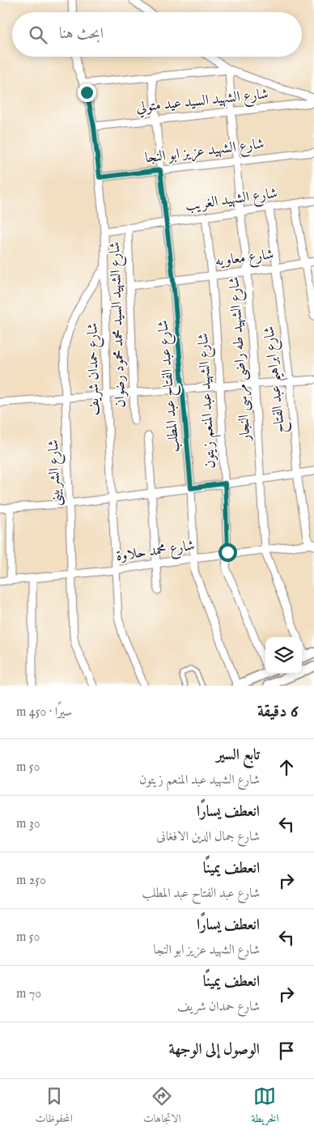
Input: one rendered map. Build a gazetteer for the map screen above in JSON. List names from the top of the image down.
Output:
{
  "streets": {
    "street": [
      "شارع الشهيد السيد عيد متولي",
      "شارع الشهيد عزيز ابو النجا",
      "شارع الشهيد الغريب",
      "شارع معاويه",
      "شارع الشهيد السيد محمد محمود رضوان",
      "شارع الشهيد طه راضى مرسى النجار",
      "شارع حمدان شريف",
      "شارع ابراهيم عبد الفتاح",
      "شارع عبد الفتاح عبد المطلب",
      "شارع الشهيد عبد المنعم زيتون",
      "شارع الشربينى",
      "شارع محمد حلاوة"
    ]
  },
  "crossings": [
    ["شارع الشهيد السيد عيد متولي", "شارع الشهيد طه راضى مرسى النجار"],
    ["شارع الشهيد السيد عيد متولي", "شارع حمدان شريف"],
    ["شارع الشهيد السيد عيد متولي", "شارع عبد الفتاح عبد المطلب"],
    ["شارع الشهيد عزيز ابو النجا", "شارع الشهيد طه راضى مرسى النجار"],
    ["شارع الشهيد عزيز ابو النجا", "شارع حمدان شريف"],
    ["شارع الشهيد عزيز ابو النجا", "شارع عبد الفتاح عبد المطلب"],
    ["شارع الشهيد الغريب", "شارع الشهيد السيد محمد محمود رضوان"],
    ["شارع الشهيد الغريب", "شارع الشهيد طه راضى مرسى النجار"],
    ["شارع الشهيد الغريب", "شارع حمدان شريف"],
    ["شارع الشهيد الغريب", "شارع ابراهيم عبد الفتاح"],
    ["شارع الشهيد الغريب", "شارع عبد الفتاح عبد المطلب"],
    ["شارع الشهيد الغريب", "شارع الشهيد عبد المنعم زيتون"],
    ["شارع معاويه", "شارع الشهيد السيد محمد محمود رضوان"],
    ["شارع معاويه", "شارع الشهيد طه راضى مرسى النجار"],
    ["شارع معاويه", "شارع ابراهيم عبد الفتاح"],
    ["شارع معاويه", "شارع عبد الفتاح عبد المطلب"],
    ["شارع معاويه", "شارع الشهيد عبد المنعم زيتون"],
    ["شارع الشهيد طه راضى مرسى النجار", "شارع محمد حلاوة"],
    ["شارع حمدان شريف", "شارع الشربينى"],
    ["شارع حمدان شريف", "شارع محمد حلاوة"],
    ["شارع ابراهيم عبد الفتاح", "شارع محمد حلاوة"],
    ["شارع عبد الفتاح عبد المطلب", "شارع محمد حلاوة"],
    ["شارع الشهيد عبد المنعم زيتون", "شارع محمد حلاوة"],
    ["شارع الشربينى", "شارع محمد حلاوة"]
  ],
  "page": {
    "search": "ابحث هنا",
    "heading": ["6 دقيقة", "سيرًا · 450 m"],
    "list": [
      ["تابع السير", "شارع الشهيد عبد المنعم زيتون", "50 m"],
      ["انعطف يسارًا", "شارع جمال الدين الافغانى", "30 m"],
      ["انعطف يمينًا", "شارع عبد الفتاح عبد المطلب", "250 m"],
      ["انعطف يسارًا", "شارع الشهيد عزيز ابو النجا", "50 m"],
      ["انعطف يمينًا", "شارع حمدان شريف", "70 m"],
      "الوصول إلى الوجهة"
    ],
    "nav": ["الخريطة", "الاتجاهات", "المحفوظات"]
  }
}
